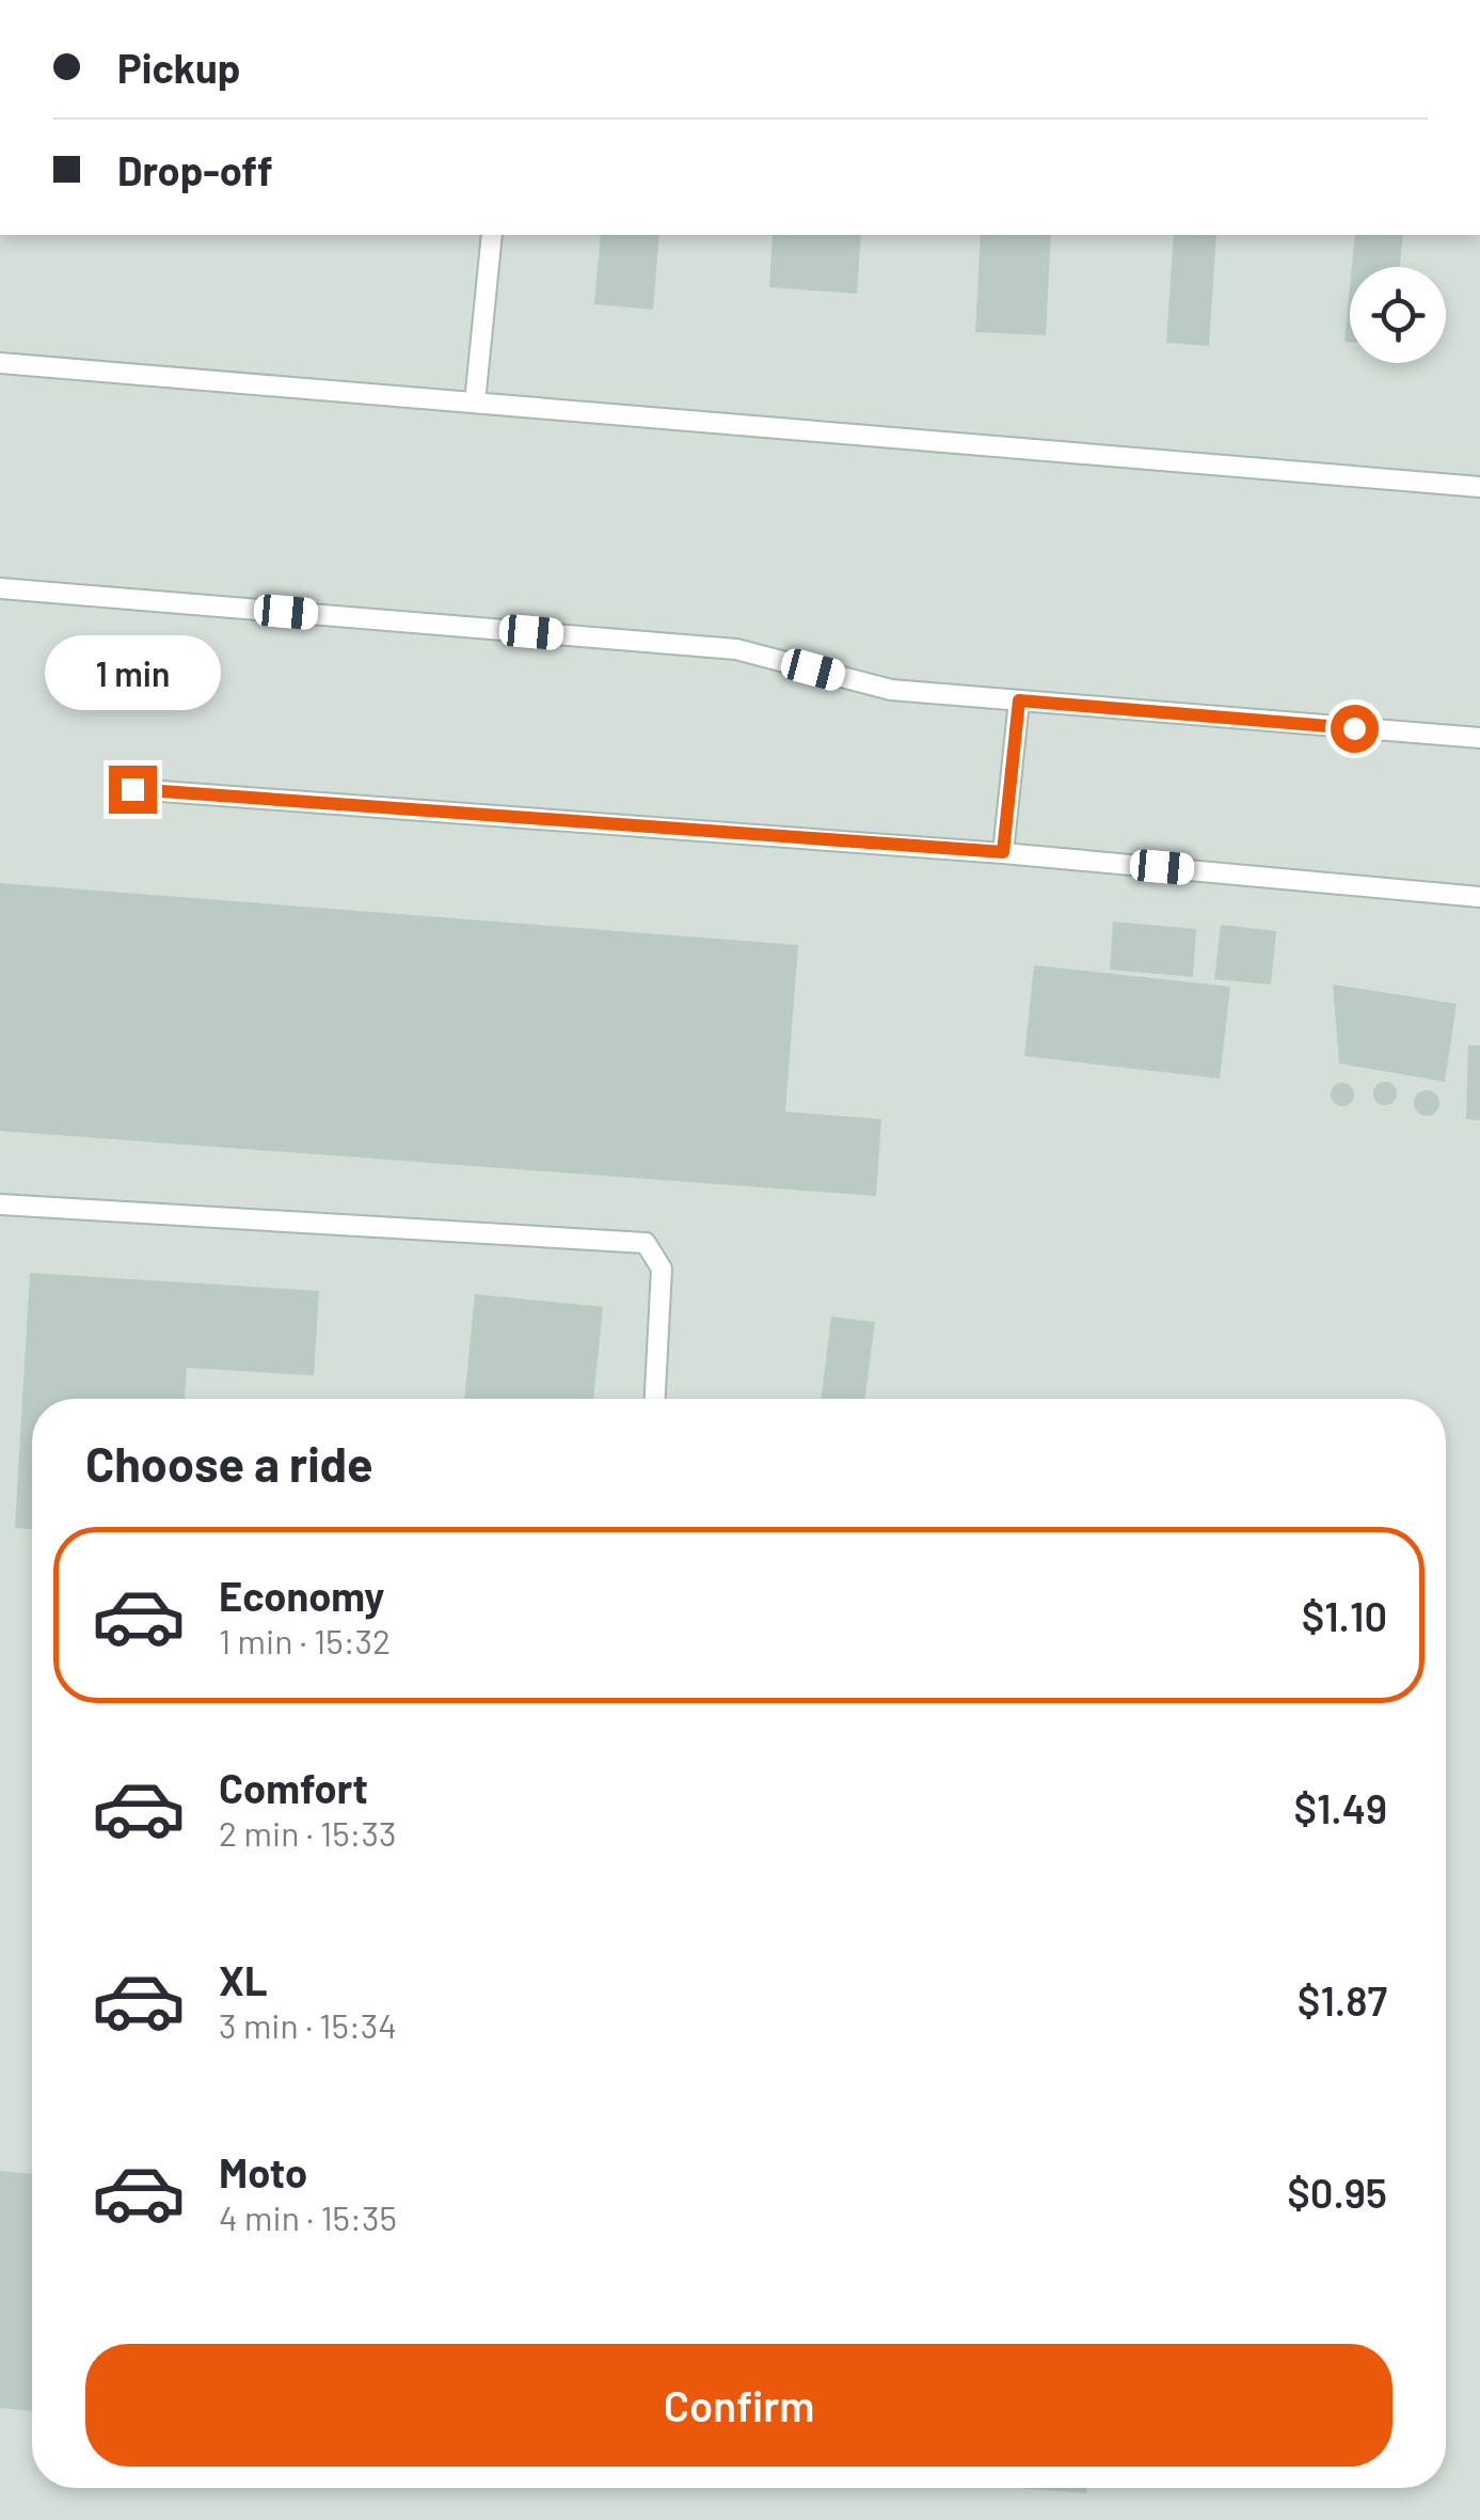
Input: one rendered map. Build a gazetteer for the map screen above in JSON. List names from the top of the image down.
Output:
{
  "page": {
    "banner": ["Pickup", "Drop-off"],
    "bubble": "1 min",
    "heading": "Choose a ride",
    "list": [
      {
        "name": "Economy",
        "note": "1 min · 15:32",
        "value": "$1.10"
      },
      {
        "name": "Comfort",
        "note": "2 min · 15:33",
        "value": "$1.49"
      },
      {
        "name": "XL",
        "note": "3 min · 15:34",
        "value": "$1.87"
      },
      {
        "name": "Moto",
        "note": "4 min · 15:35",
        "value": "$0.95"
      }
    ],
    "buttons": "Confirm"
  }
}
